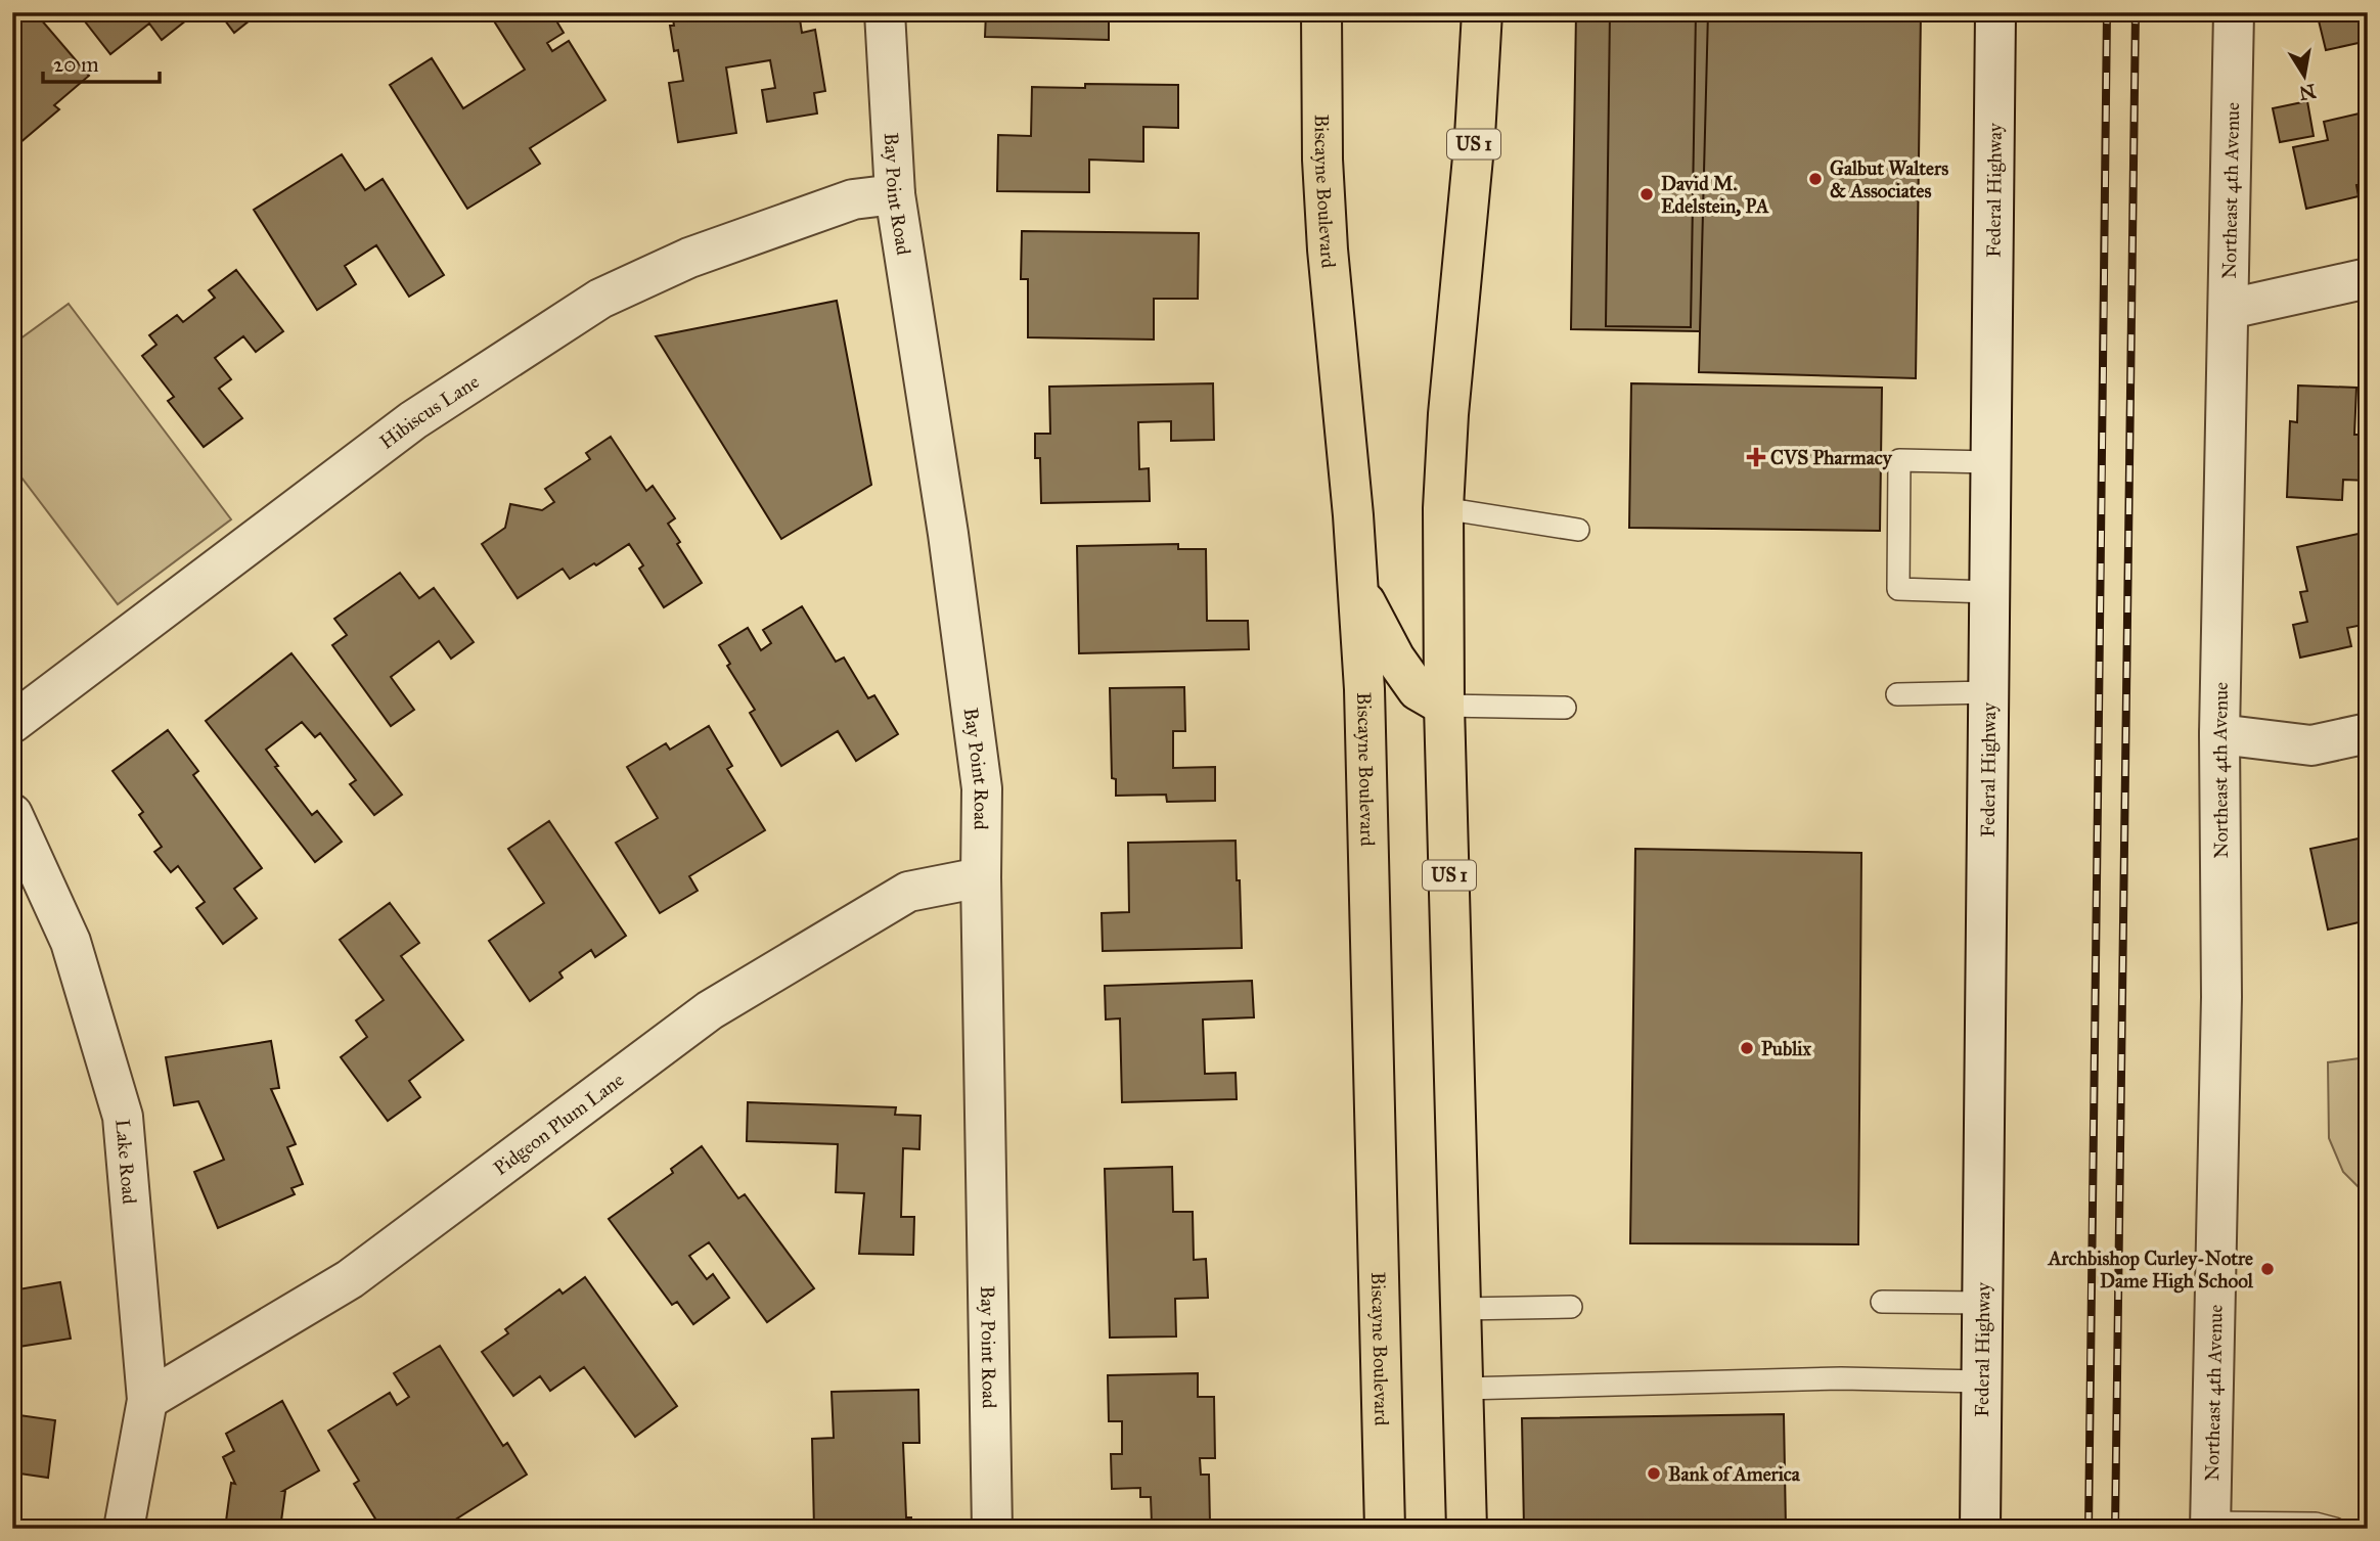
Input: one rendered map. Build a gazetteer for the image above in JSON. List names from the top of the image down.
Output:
{
  "streets": {
    "main road": ["US 1", "Biscayne Boulevard"],
    "street": [
      "Federal Highway",
      "Northeast 4th Avenue",
      "Bay Point Road",
      "Hibiscus Lane",
      "Pidgeon Plum Lane",
      "Lake Road"
    ]
  },
  "crossings": [
    ["Bay Point Road", "Hibiscus Lane"],
    ["Bay Point Road", "Pidgeon Plum Lane"],
    ["Pidgeon Plum Lane", "Lake Road"]
  ],
  "places": {
    "other": [
      "Galbut Walters & Associates",
      "David M. Edelstein, PA",
      "Publix",
      "Archbishop Curley-Notre Dame High School",
      "Bank of America"
    ],
    "health": ["CVS Pharmacy"]
  },
  "scale_bar": "20 m",
  "north": "bottom"
}
